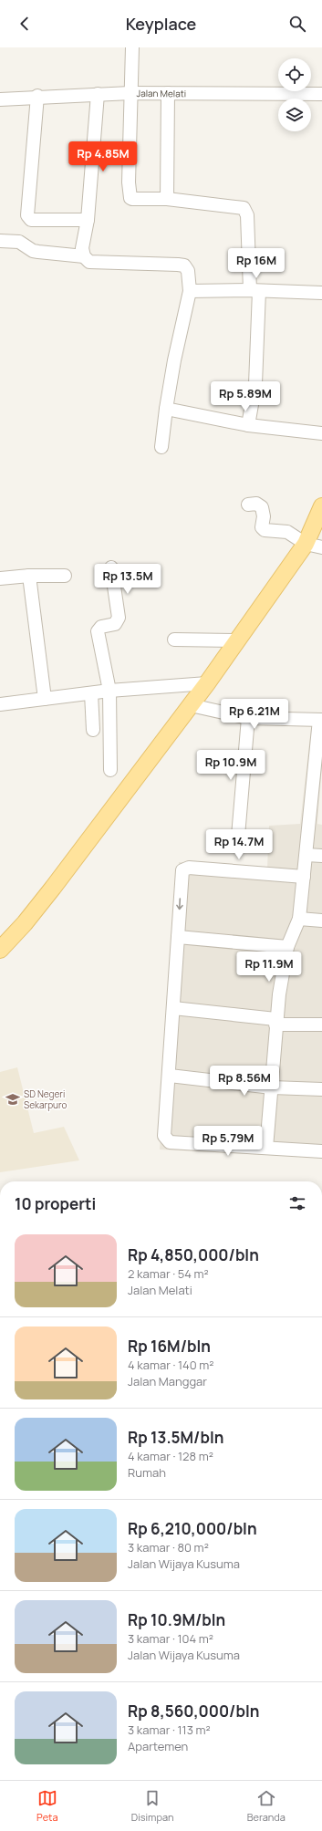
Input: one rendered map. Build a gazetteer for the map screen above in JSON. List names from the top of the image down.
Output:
{
  "streets": {
    "street": ["Jalan Melati"]
  },
  "places": {
    "school or university": ["SD Negeri Sekarpuro"]
  },
  "page": {
    "header": "Keyplace",
    "price": [
      "Rp 4.85M",
      "Rp 16M",
      "Rp 5.89M",
      "Rp 13.5M",
      "Rp 6.21M",
      "Rp 10.9M",
      "Rp 14.7M",
      "Rp 11.9M",
      "Rp 8.56M",
      "Rp 5.79M"
    ],
    "heading": "10 properti",
    "list": [
      {
        "name": "Rp 4,850,000/bln",
        "note": "2 kamar · 54 m² · Jalan Melati"
      },
      {
        "name": "Rp 16M/bln",
        "note": "4 kamar · 140 m² · Jalan Manggar"
      },
      {
        "name": "Rp 13.5M/bln",
        "note": "4 kamar · 128 m² · Rumah"
      },
      {
        "name": "Rp 6,210,000/bln",
        "note": "3 kamar · 80 m² · Jalan Wijaya Kusuma"
      },
      {
        "name": "Rp 10.9M/bln",
        "note": "3 kamar · 104 m² · Jalan Wijaya Kusuma"
      },
      {
        "name": "Rp 8,560,000/bln",
        "note": "3 kamar · 113 m² · Apartemen"
      }
    ],
    "tabs": ["Peta", "Disimpan", "Beranda"]
  }
}
